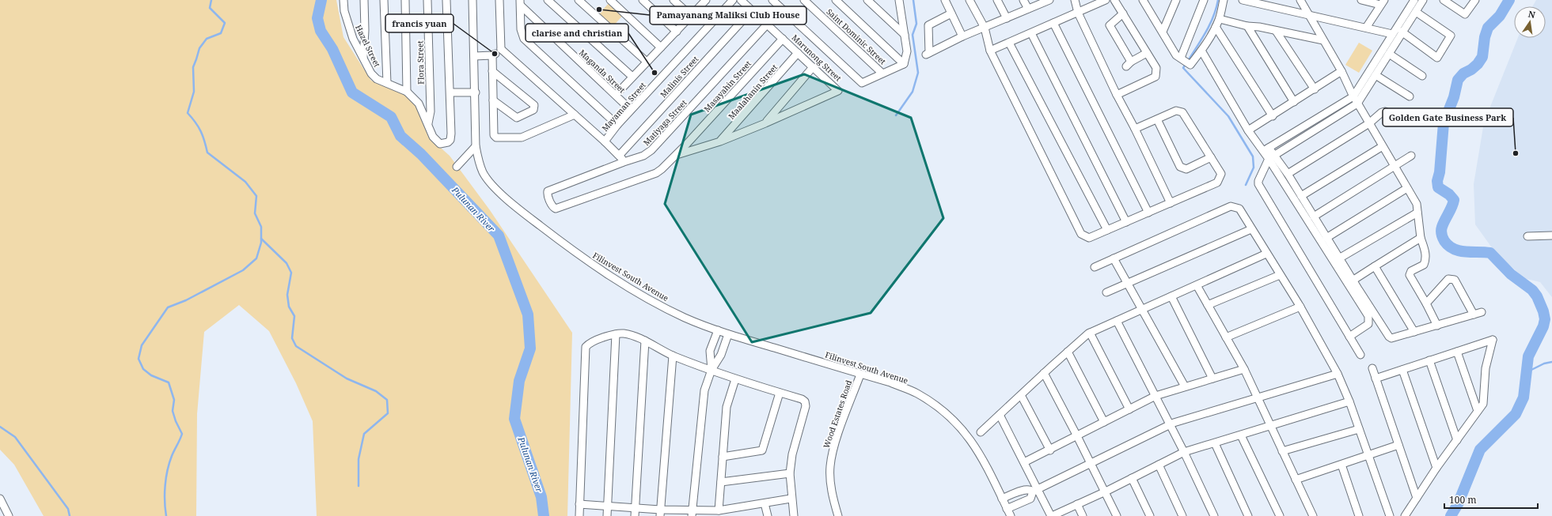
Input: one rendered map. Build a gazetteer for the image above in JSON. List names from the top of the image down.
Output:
{
  "streets": {
    "street": [
      "Saint Dominic Street",
      "Hazel Street",
      "Marunong Street",
      "Flora Street",
      "Maganda Street",
      "Malinis Street",
      "Masayahin Street",
      "Maalahanin Street",
      "Mayaman Street",
      "Matiyaga Street",
      "Filinvest South Avenue",
      "Wood Estates Road"
    ]
  },
  "crossings": [
    ["Hazel Street", "Flora Street"],
    ["Marunong Street", "Malinis Street"],
    ["Marunong Street", "Masayahin Street"],
    ["Marunong Street", "Maalahanin Street"],
    ["Marunong Street", "Matiyaga Street"],
    ["Maganda Street", "Mayaman Street"],
    ["Masayahin Street", "Matiyaga Street"],
    ["Filinvest South Avenue", "Wood Estates Road"]
  ],
  "water": ["Pulunan River"],
  "places": [
    "Pamayanang Maliksi Club House",
    "francis yuan",
    "clarise and christian",
    "Golden Gate Business Park"
  ],
  "scale_bar": "100 m",
  "north": "top"
}
